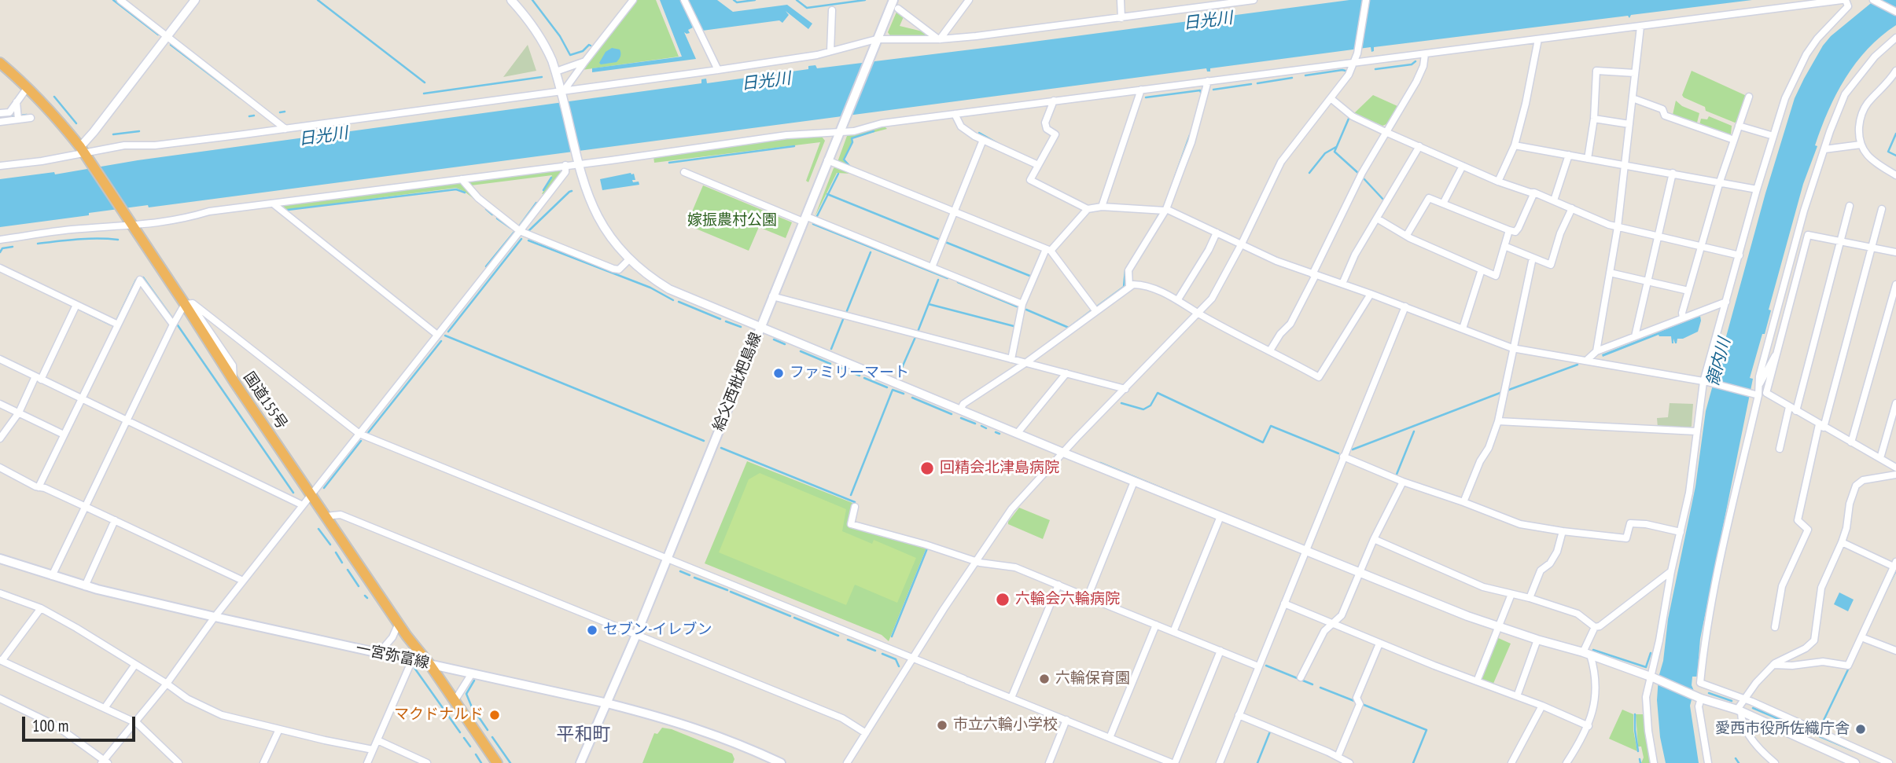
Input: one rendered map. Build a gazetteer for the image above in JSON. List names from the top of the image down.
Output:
{
  "streets": {
    "highway": ["国道155号"],
    "main road": ["給父西枇杷島線", "一宮弥富線"]
  },
  "crossings": [
    ["給父西枇杷島線", "一宮弥富線"],
    ["国道155号", "一宮弥富線"]
  ],
  "districts": ["平和町"],
  "water": ["日光川", "領内川"],
  "parks": ["嫁振農村公園"],
  "places": [
    "ファミリーマート",
    "回精会北津島病院",
    "六輪会六輪病院",
    "セブン-イレブン",
    "六輪保育園",
    "マクドナルド",
    "市立六輪小学校",
    "愛西市役所佐織庁舎"
  ],
  "scale_bar": "100 m"
}
